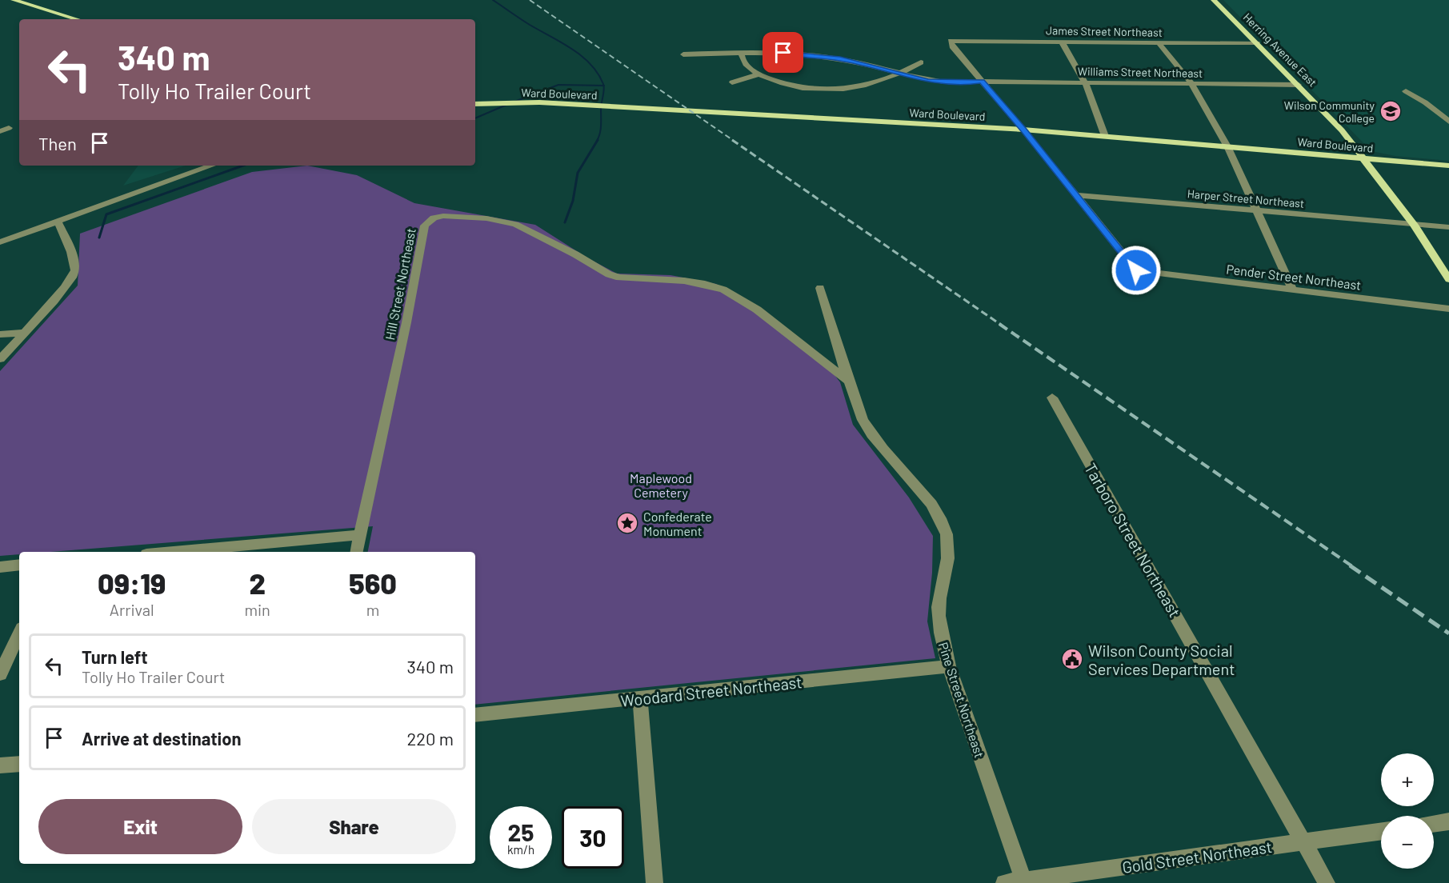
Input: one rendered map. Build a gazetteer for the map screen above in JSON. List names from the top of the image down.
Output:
{
  "streets": {
    "main road": ["Herring Avenue East", "Ward Boulevard"],
    "street": [
      "James Street Northeast",
      "Williams Street Northeast",
      "Harper Street Northeast",
      "Pender Street Northeast",
      "Hill Street Northeast",
      "Tarboro Street Northeast",
      "Woodard Street Northeast",
      "Pine Street Northeast",
      "Gold Street Northeast"
    ]
  },
  "crossings": [
    ["James Street Northeast", "Herring Avenue East"],
    ["James Street Northeast", "Williams Street Northeast"],
    ["Herring Avenue East", "Williams Street Northeast"],
    ["Herring Avenue East", "Ward Boulevard"],
    ["Herring Avenue East", "Harper Street Northeast"],
    ["Harper Street Northeast", "Pender Street Northeast"],
    ["Hill Street Northeast", "Pine Street Northeast"],
    ["Tarboro Street Northeast", "Gold Street Northeast"],
    ["Woodard Street Northeast", "Pine Street Northeast"],
    ["Pine Street Northeast", "Gold Street Northeast"]
  ],
  "parks": ["Maplewood Cemetery"],
  "places": {
    "school or university": ["Wilson Community College"],
    "place": ["Confederate Monument"],
    "public building": ["Wilson County Social Services Department"]
  },
  "page": {
    "turn": ["340 m", "Tolly Ho Trailer Court"],
    "then": "Then",
    "eta": [
      "09:19",
      "Arrival",
      "2",
      "min",
      "560",
      "m"
    ],
    "list": [
      {
        "name": "Turn left",
        "note": "Tolly Ho Trailer Court",
        "value": "340 m"
      },
      {
        "name": "Arrive at destination",
        "value": "220 m"
      }
    ],
    "map_buttons": ["+", "−"],
    "buttons": ["Exit", "Share"],
    "speed": "25 km/h",
    "limit": "30"
  }
}
